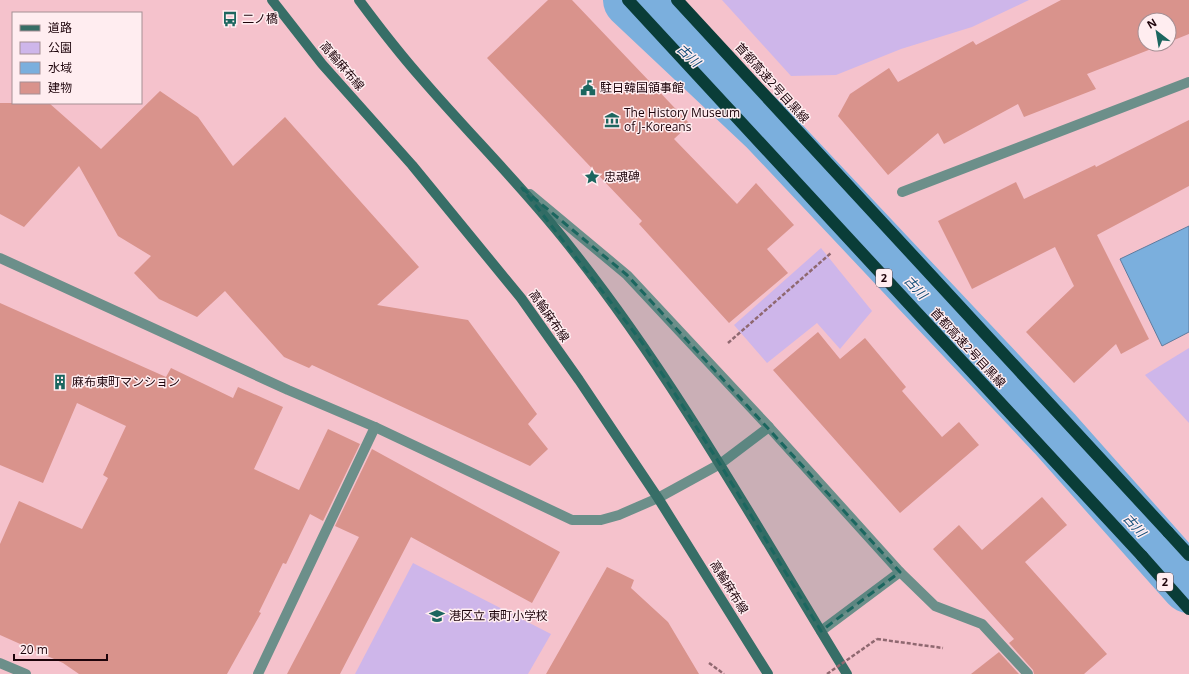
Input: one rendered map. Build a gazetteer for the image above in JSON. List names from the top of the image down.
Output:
{
  "streets": {
    "highway": ["首都高速2号目黒線", "2"],
    "main road": ["高輪麻布線"]
  },
  "water": ["古川"],
  "places": {
    "bus stop": ["二ノ橋"],
    "public building": ["駐日韓国領事館"],
    "museum": ["The History Museum of J-Koreans"],
    "place": ["忠魂碑"],
    "building": ["麻布東町マンション"],
    "school or university": ["港区立 東町小学校"]
  },
  "legend": [
    "道路",
    "公園",
    "水域",
    "建物"
  ],
  "scale_bar": "20 m",
  "north": "top left"
}
